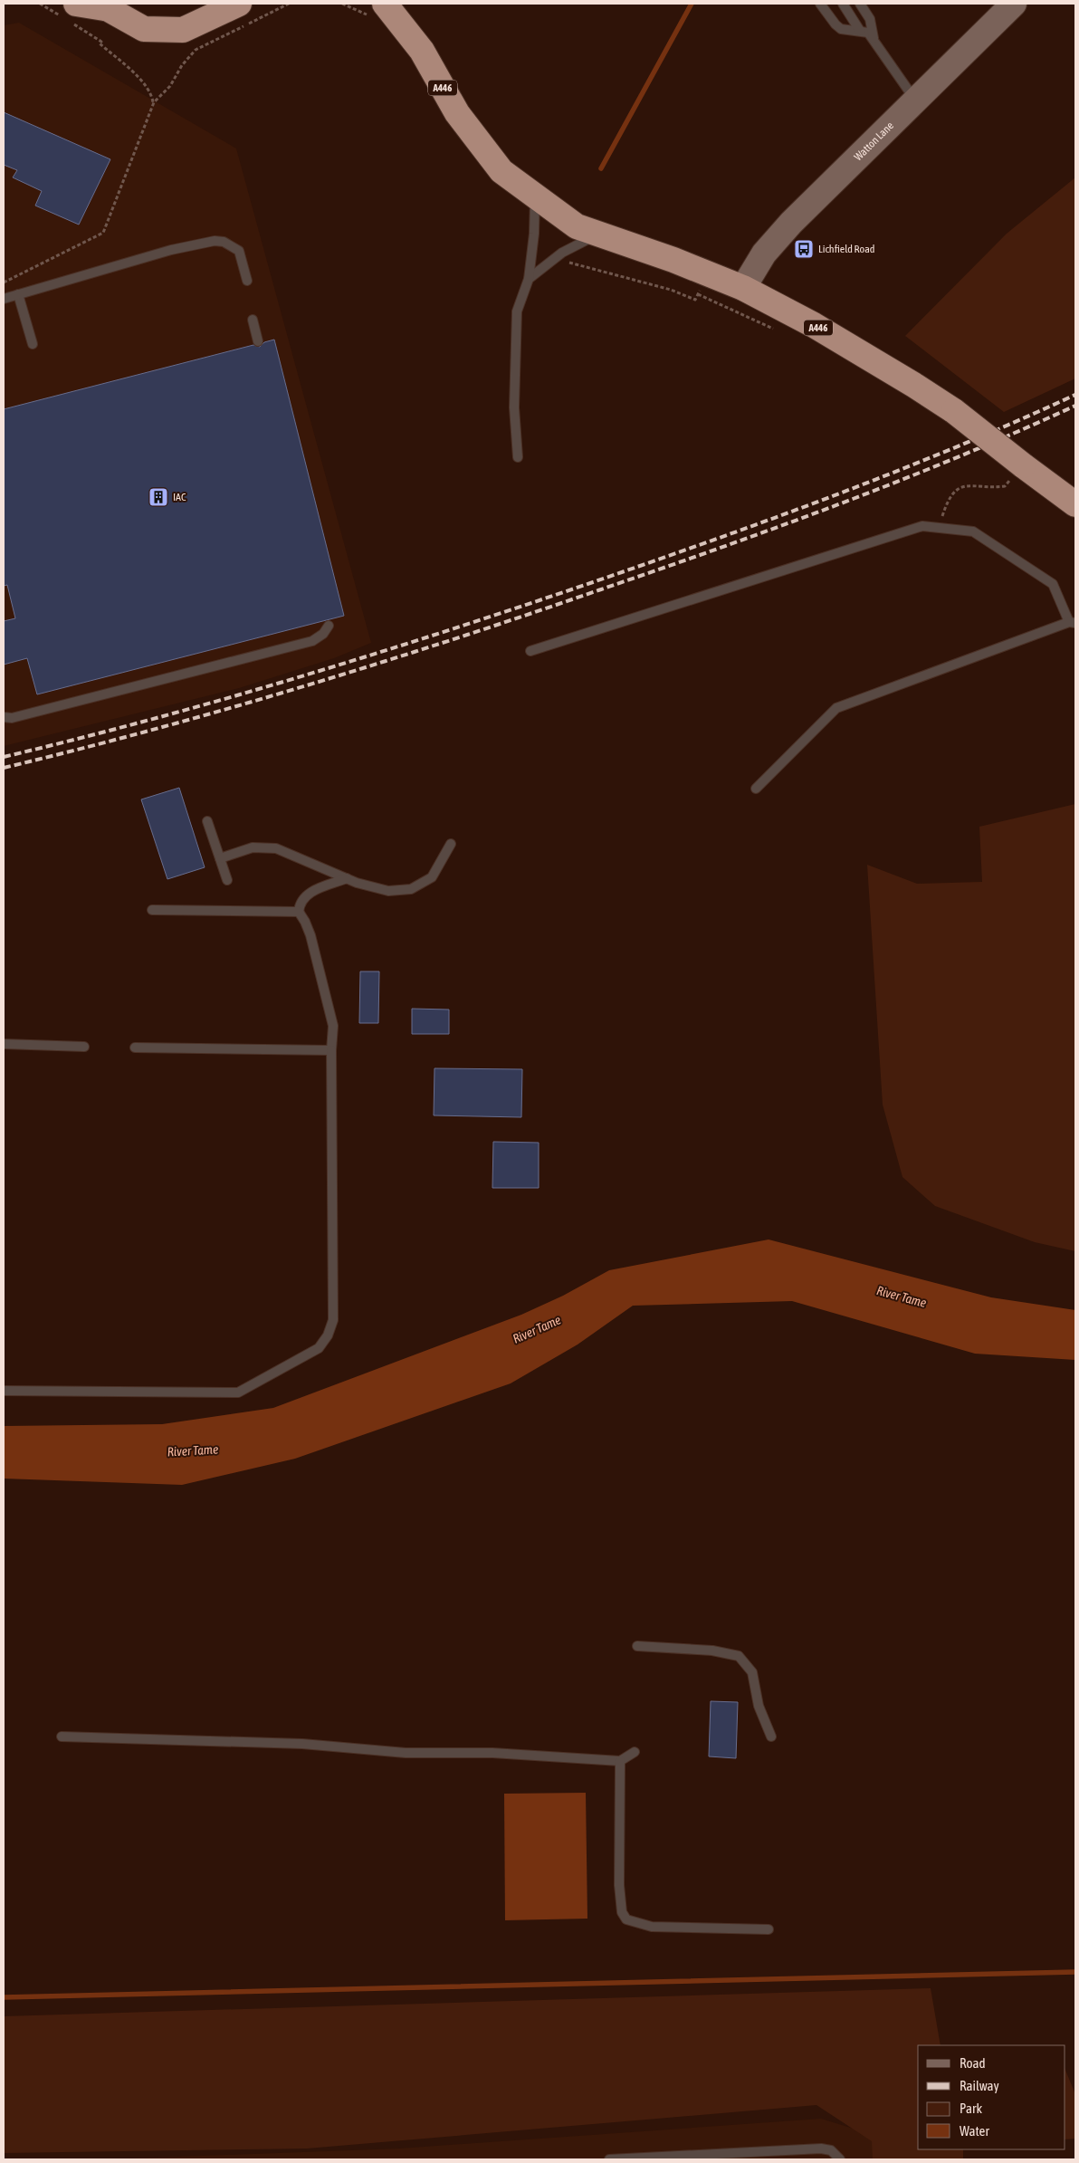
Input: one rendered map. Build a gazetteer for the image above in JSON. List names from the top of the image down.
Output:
{
  "streets": {
    "highway": ["A446"],
    "main road": ["Watton Lane"]
  },
  "crossings": [
    ["A446", "Watton Lane"]
  ],
  "water": ["River Tame"],
  "places": {
    "bus stop": ["Lichfield Road"],
    "building": ["IAC"]
  },
  "legend": [
    "Road",
    "Railway",
    "Park",
    "Water"
  ]
}
